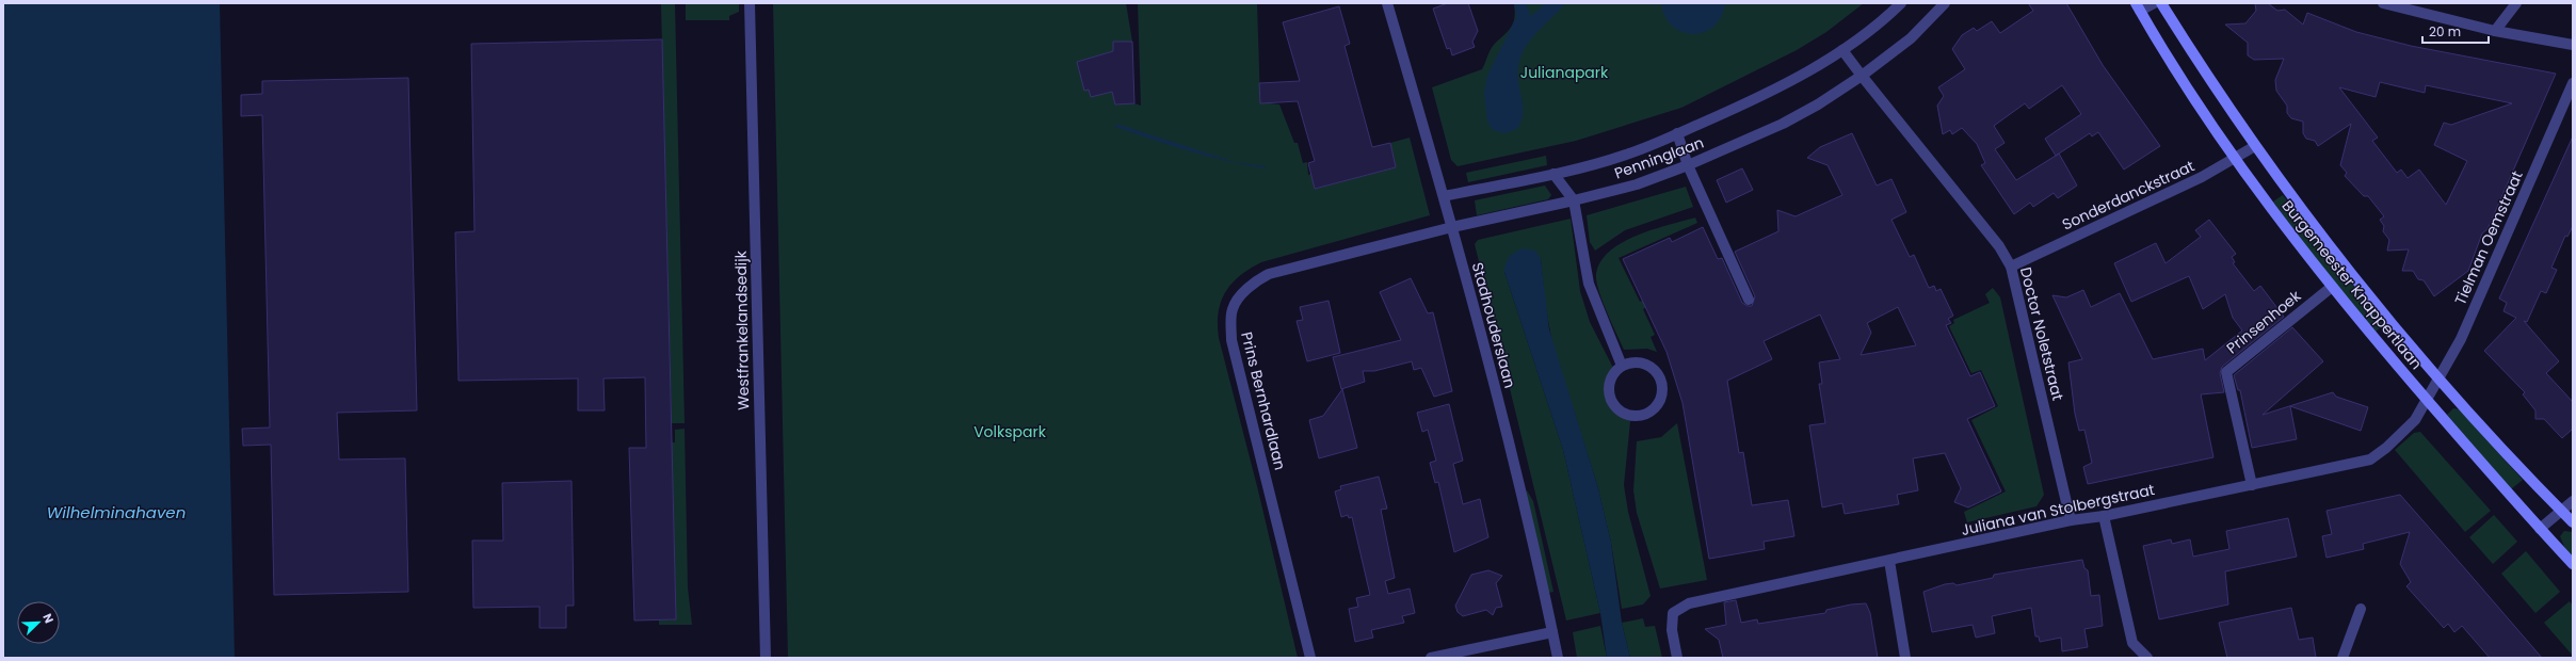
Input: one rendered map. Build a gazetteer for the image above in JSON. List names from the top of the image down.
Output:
{
  "streets": {
    "main road": ["Burgemeester Knappertlaan"],
    "street": [
      "Penninglaan",
      "Sonderdanckstraat",
      "Tielman Oemstraat",
      "Prinsenhoek",
      "Stadhouderslaan",
      "Westfrankelandsedijk",
      "Doctor Noletstraat",
      "Prins Bernhardlaan",
      "Juliana van Stolbergstraat"
    ]
  },
  "crossings": [
    ["Penninglaan", "Stadhouderslaan"],
    ["Penninglaan", "Doctor Noletstraat"],
    ["Penninglaan", "Prins Bernhardlaan"],
    ["Sonderdanckstraat", "Burgemeester Knappertlaan"],
    ["Sonderdanckstraat", "Doctor Noletstraat"],
    ["Tielman Oemstraat", "Burgemeester Knappertlaan"],
    ["Tielman Oemstraat", "Juliana van Stolbergstraat"],
    ["Burgemeester Knappertlaan", "Prinsenhoek"],
    ["Burgemeester Knappertlaan", "Juliana van Stolbergstraat"],
    ["Prinsenhoek", "Juliana van Stolbergstraat"],
    ["Stadhouderslaan", "Prins Bernhardlaan"],
    ["Doctor Noletstraat", "Juliana van Stolbergstraat"]
  ],
  "water": ["Wilhelminahaven"],
  "parks": ["Julianapark", "Volkspark"],
  "scale_bar": "20 m",
  "north": "top right"
}
